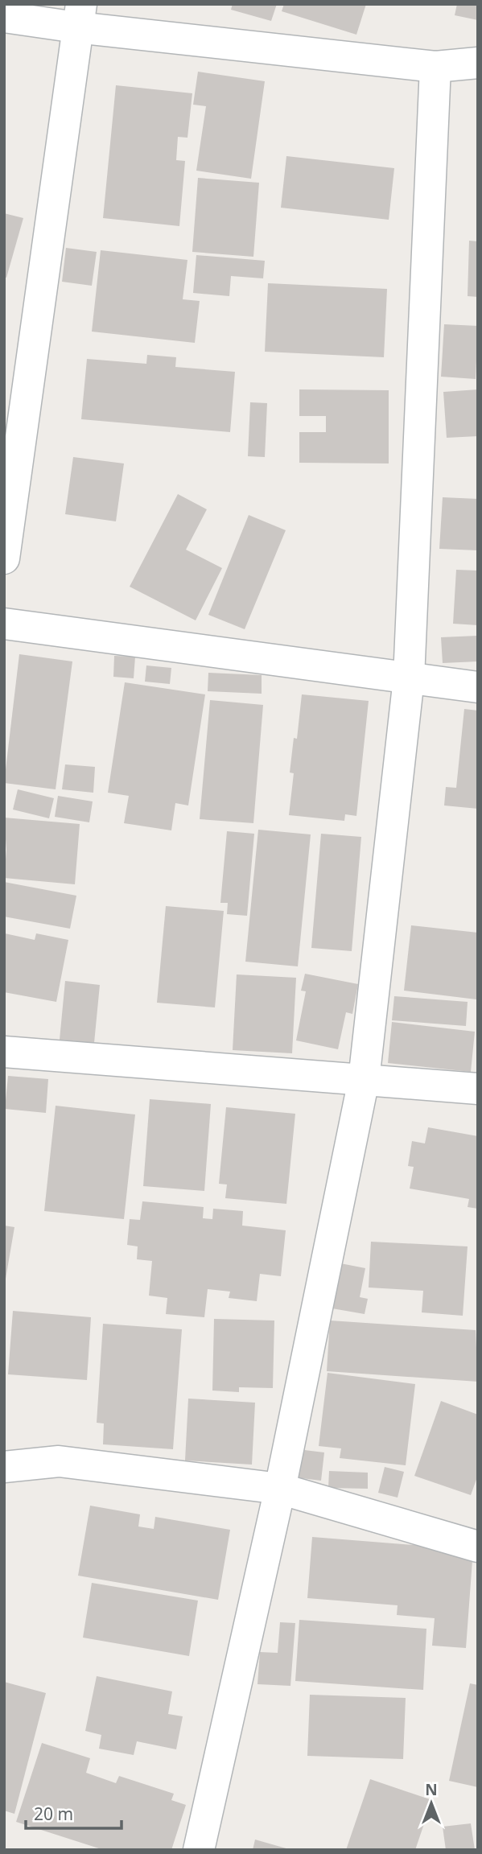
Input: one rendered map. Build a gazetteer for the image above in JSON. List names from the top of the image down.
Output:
{
  "scale_bar": "20 m",
  "north": "top"
}
